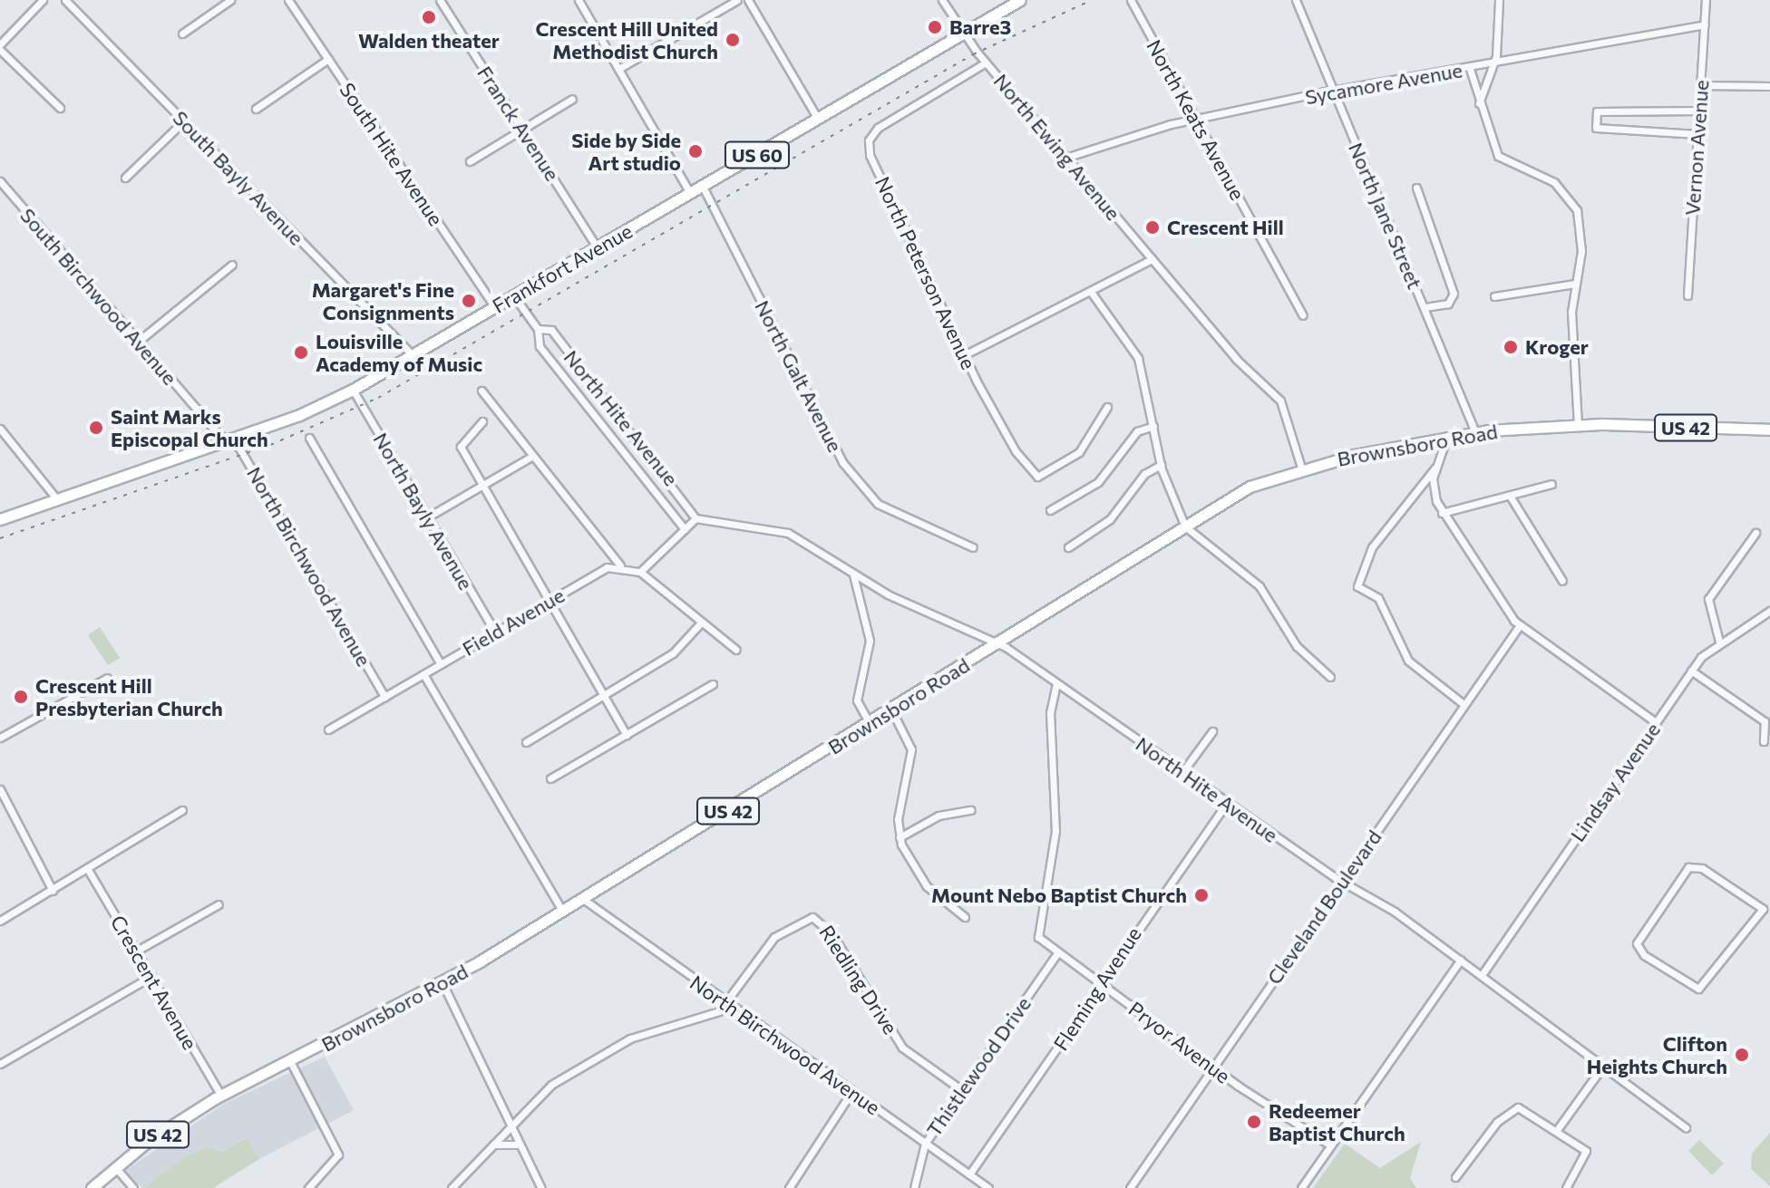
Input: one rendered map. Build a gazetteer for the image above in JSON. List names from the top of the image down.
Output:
{
  "streets": {
    "main road": [
      "US 60",
      "Frankfort Avenue",
      "US 42",
      "Brownsboro Road"
    ],
    "street": [
      "Sycamore Avenue",
      "North Keats Avenue",
      "Franck Avenue",
      "North Ewing Avenue",
      "Vernon Avenue",
      "South Hite Avenue",
      "South Bayly Avenue",
      "North Jane Street",
      "North Peterson Avenue",
      "South Birchwood Avenue",
      "North Galt Avenue",
      "North Hite Avenue",
      "North Bayly Avenue",
      "North Birchwood Avenue",
      "Field Avenue",
      "Lindsay Avenue",
      "Cleveland Boulevard",
      "Riedling Drive",
      "Crescent Avenue",
      "Fleming Avenue",
      "Pryor Avenue",
      "Thistlewood Drive"
    ]
  },
  "crossings": [
    ["Sycamore Avenue", "North Keats Avenue"],
    ["Sycamore Avenue", "North Ewing Avenue"],
    ["Sycamore Avenue", "Vernon Avenue"],
    ["Sycamore Avenue", "North Jane Street"],
    ["Franck Avenue", "Frankfort Avenue"],
    ["North Ewing Avenue", "Frankfort Avenue"],
    ["North Ewing Avenue", "North Peterson Avenue"],
    ["North Ewing Avenue", "Brownsboro Road"],
    ["South Hite Avenue", "Frankfort Avenue"],
    ["South Bayly Avenue", "Frankfort Avenue"],
    ["North Jane Street", "Brownsboro Road"],
    ["Frankfort Avenue", "South Birchwood Avenue"],
    ["Frankfort Avenue", "North Galt Avenue"],
    ["Frankfort Avenue", "North Hite Avenue"],
    ["Frankfort Avenue", "North Bayly Avenue"],
    ["Frankfort Avenue", "North Birchwood Avenue"],
    ["South Birchwood Avenue", "North Birchwood Avenue"],
    ["North Hite Avenue", "Brownsboro Road"],
    ["North Hite Avenue", "Lindsay Avenue"],
    ["North Hite Avenue", "Cleveland Boulevard"],
    ["North Hite Avenue", "Fleming Avenue"],
    ["North Hite Avenue", "Pryor Avenue"],
    ["Brownsboro Road", "North Birchwood Avenue"],
    ["Brownsboro Road", "Crescent Avenue"],
    ["North Bayly Avenue", "Field Avenue"],
    ["North Birchwood Avenue", "Field Avenue"],
    ["North Birchwood Avenue", "Riedling Drive"],
    ["North Birchwood Avenue", "Fleming Avenue"],
    ["North Birchwood Avenue", "Thistlewood Drive"],
    ["Cleveland Boulevard", "Pryor Avenue"],
    ["Riedling Drive", "Thistlewood Drive"],
    ["Fleming Avenue", "Pryor Avenue"],
    ["Pryor Avenue", "Thistlewood Drive"]
  ],
  "places": [
    "Walden theater",
    "Barre3",
    "Crescent Hill United Methodist Church",
    "Side by Side Art studio",
    "Crescent Hill",
    "Margaret's Fine Consignments",
    "Kroger",
    "Louisville Academy of Music",
    "Saint Marks Episcopal Church",
    "Crescent Hill Presbyterian Church",
    "Mount Nebo Baptist Church",
    "Clifton Heights Church",
    "Redeemer Baptist Church"
  ]
}
